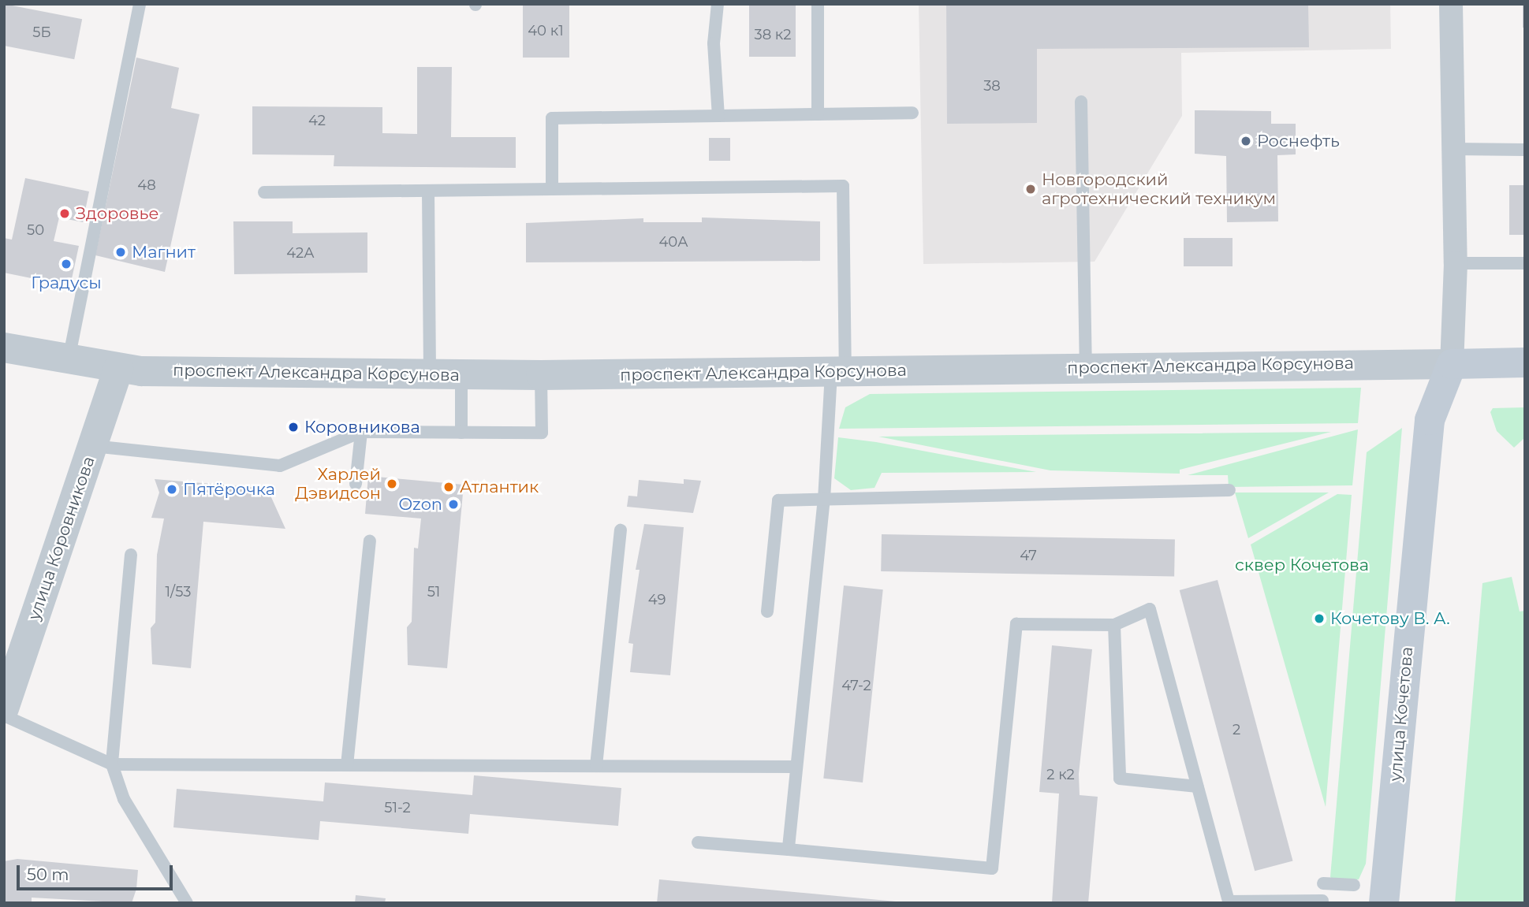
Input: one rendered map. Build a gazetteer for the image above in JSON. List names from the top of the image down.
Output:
{
  "streets": {
    "main road": ["проспект Александра Корсунова", "улица Кочетова"],
    "street": ["улица Коровникова"]
  },
  "crossings": [
    ["проспект Александра Корсунова", "улица Коровникова"],
    ["проспект Александра Корсунова", "улица Кочетова"]
  ],
  "parks": ["сквер Кочетова"],
  "places": [
    "Роснефть",
    "Новгородский агротехнический техникум",
    "Здоровье",
    "Магнит",
    "Градусы",
    "Коровникова",
    "Харлей Дэвидсон",
    "Атлантик",
    "Пятёрочка",
    "Ozon",
    "Кочетову В. А."
  ],
  "house_numbers": [
    "40 к1",
    "5Б",
    "38 к2",
    "38",
    "42",
    "48",
    "50",
    "40А",
    "42А",
    "47",
    "1/53",
    "51",
    "49",
    "47-2",
    "2",
    "2 к2",
    "51-2"
  ],
  "scale_bar": "50 m"
}
